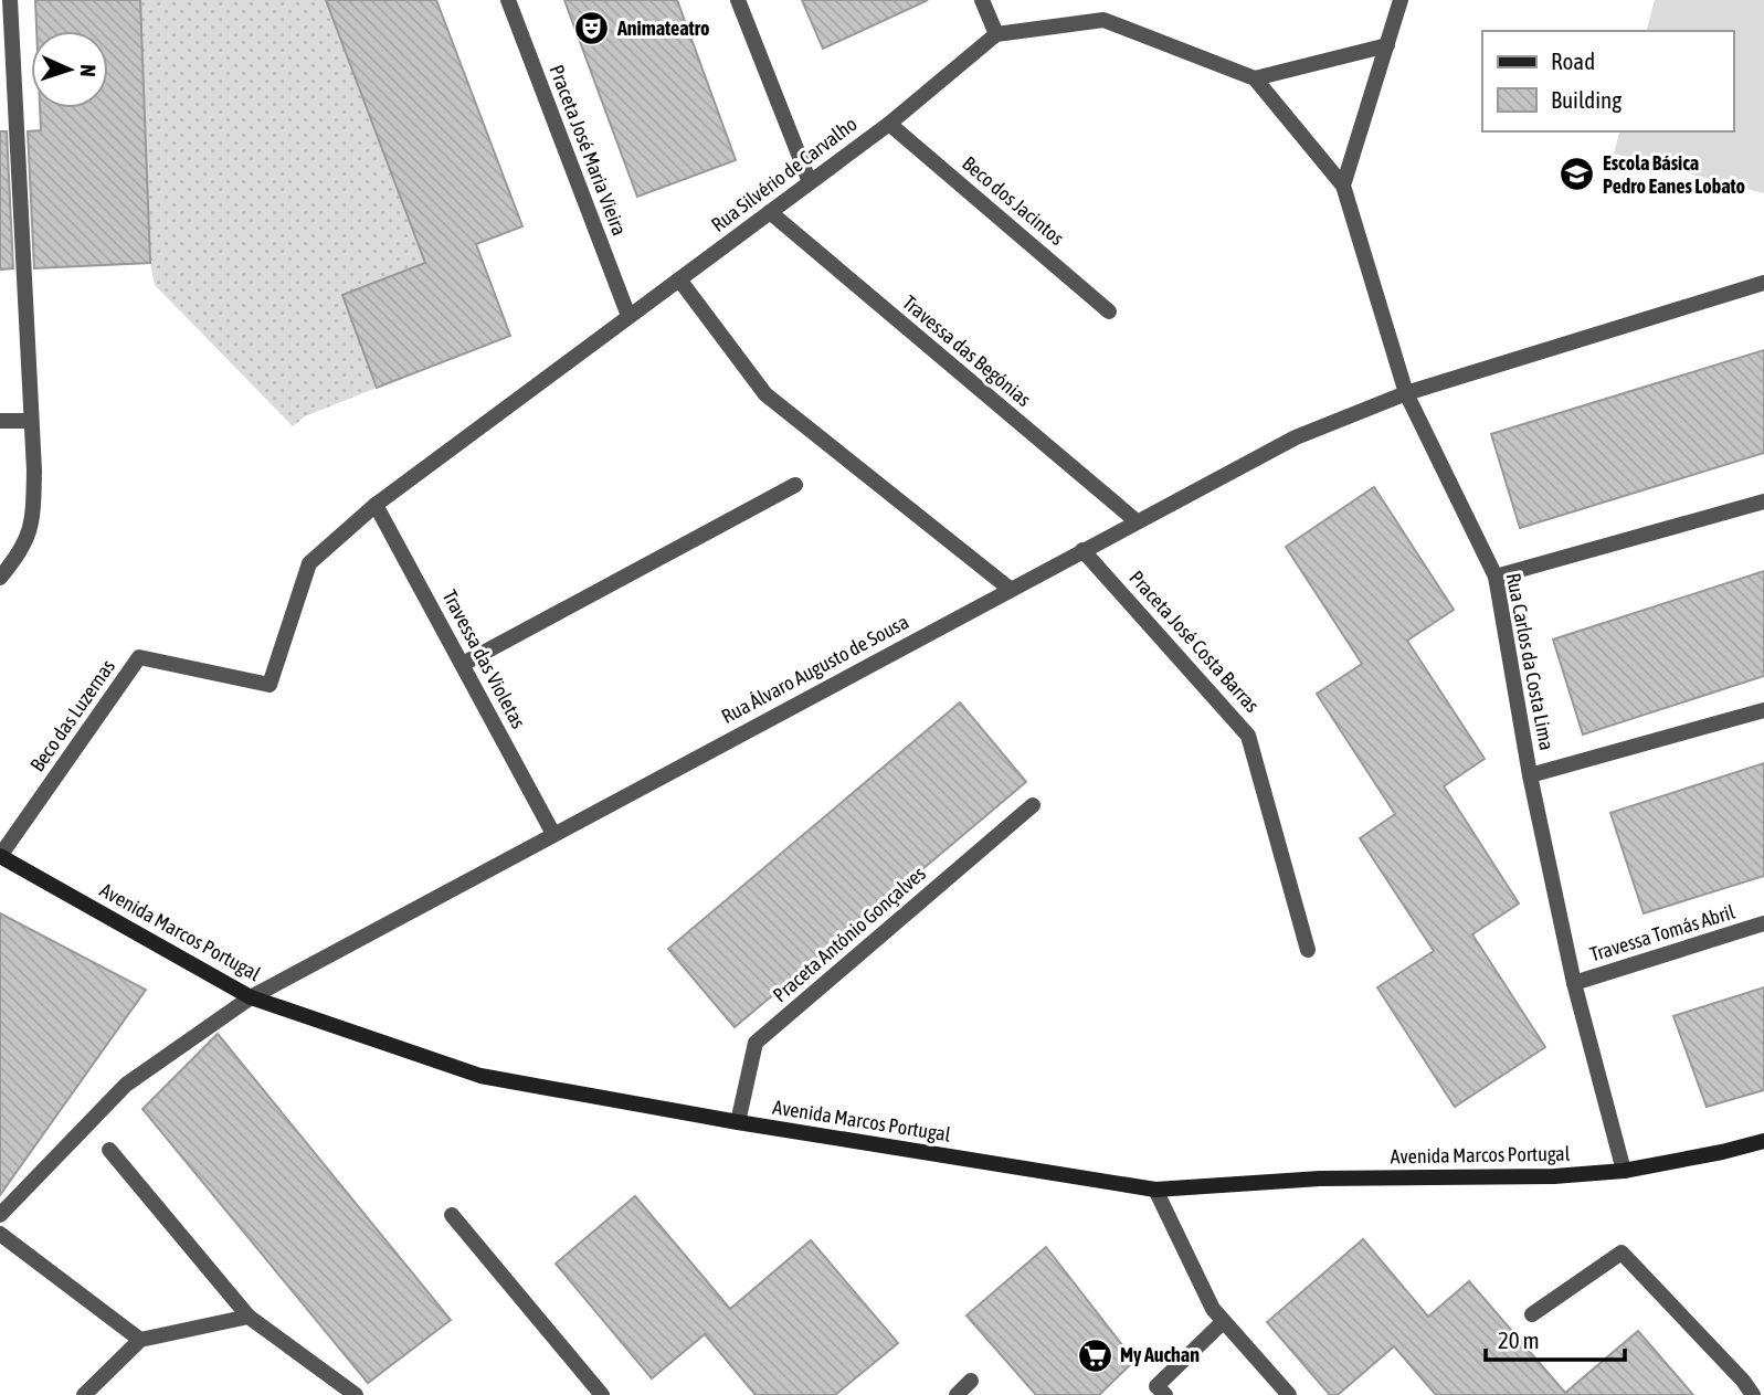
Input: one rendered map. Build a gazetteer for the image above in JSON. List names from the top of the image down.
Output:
{
  "streets": {
    "main road": ["Avenida Marcos Portugal"],
    "street": [
      "Praceta José Maria Vieira",
      "Rua Silvério de Carvalho",
      "Beco dos Jacintos",
      "Travessa das Begónias",
      "Praceta José Costa Barras",
      "Travessa das Violetas",
      "Rua Carlos da Costa Lima",
      "Rua Álvaro Augusto de Sousa",
      "Beco das Luzernas",
      "Travessa Tomás Abril",
      "Praceta António Gonçalves"
    ]
  },
  "crossings": [
    ["Praceta José Maria Vieira", "Rua Silvério de Carvalho"],
    ["Rua Silvério de Carvalho", "Beco dos Jacintos"],
    ["Rua Silvério de Carvalho", "Travessa das Begónias"],
    ["Rua Silvério de Carvalho", "Travessa das Violetas"],
    ["Rua Silvério de Carvalho", "Beco das Luzernas"],
    ["Travessa das Begónias", "Rua Álvaro Augusto de Sousa"],
    ["Praceta José Costa Barras", "Rua Álvaro Augusto de Sousa"],
    ["Travessa das Violetas", "Rua Álvaro Augusto de Sousa"],
    ["Travessa das Violetas", "Beco das Luzernas"],
    ["Rua Carlos da Costa Lima", "Rua Álvaro Augusto de Sousa"],
    ["Rua Carlos da Costa Lima", "Avenida Marcos Portugal"],
    ["Rua Carlos da Costa Lima", "Travessa Tomás Abril"],
    ["Rua Álvaro Augusto de Sousa", "Avenida Marcos Portugal"],
    ["Beco das Luzernas", "Avenida Marcos Portugal"],
    ["Avenida Marcos Portugal", "Praceta António Gonçalves"]
  ],
  "places": {
    "theatre": ["Animateatro"],
    "school or university": ["Escola Básica Pedro Eanes Lobato"],
    "supermarket": ["My Auchan"]
  },
  "legend": ["Road", "Building"],
  "scale_bar": "20 m",
  "north": "right"
}
